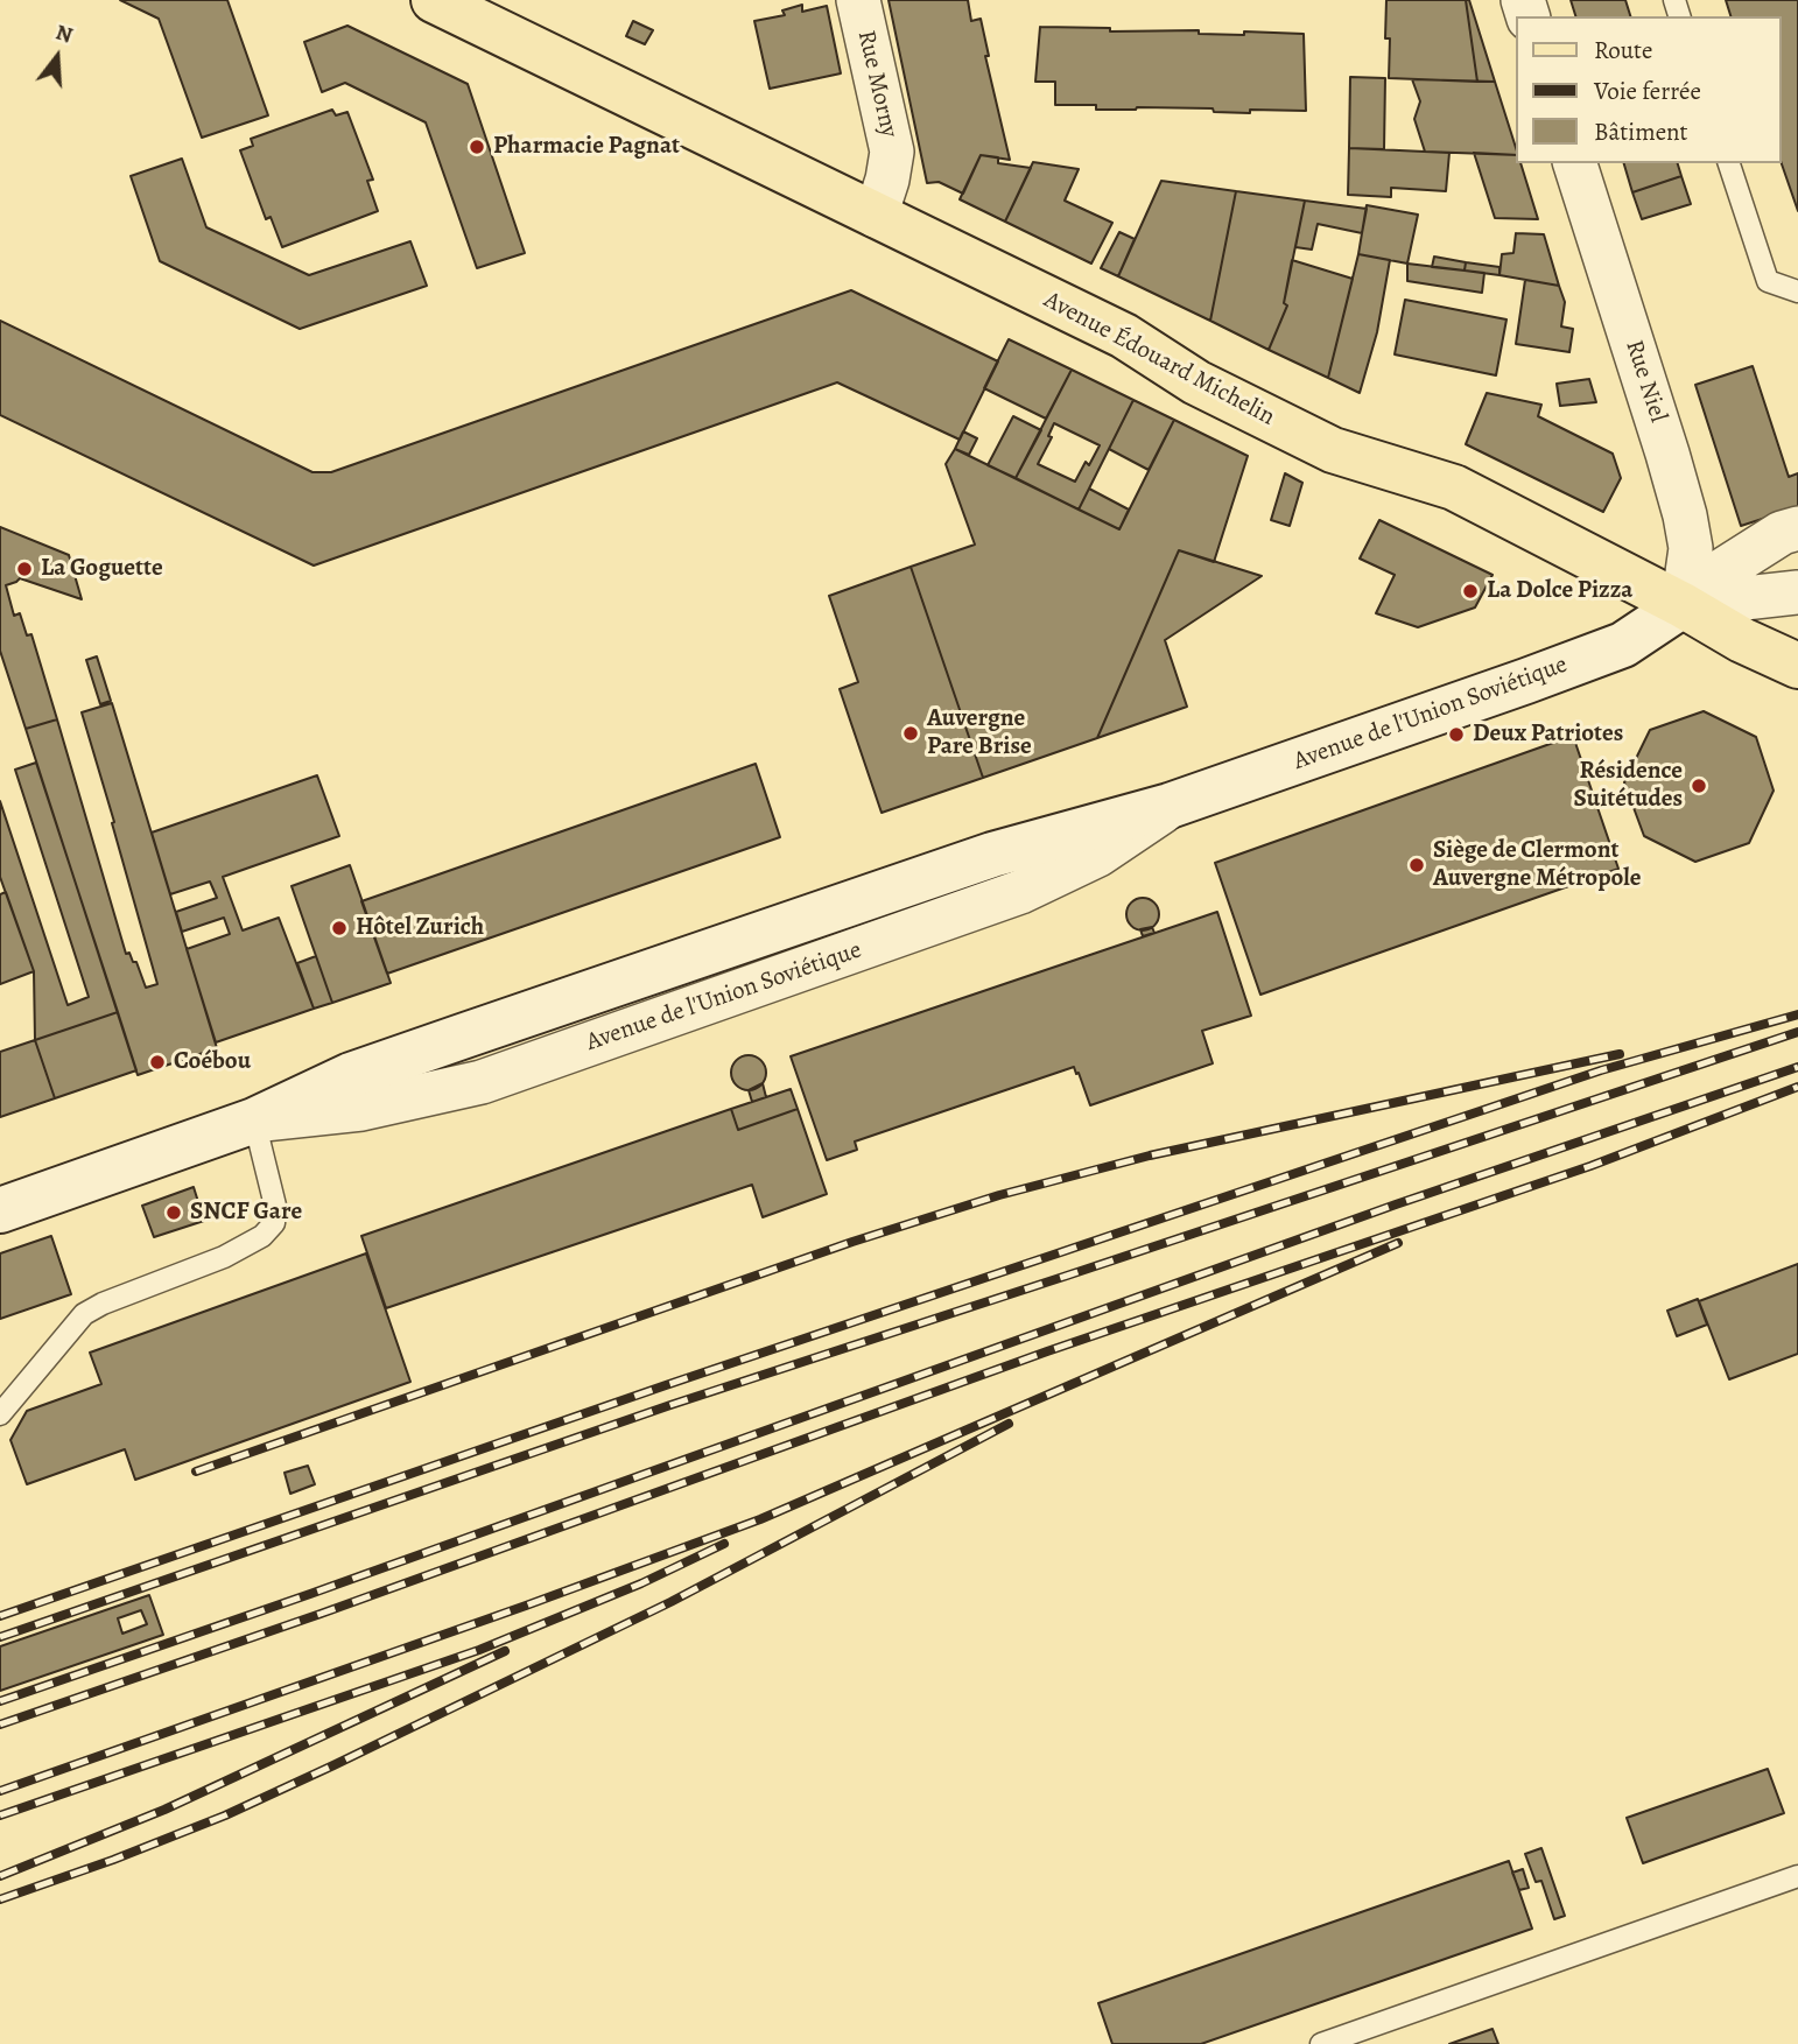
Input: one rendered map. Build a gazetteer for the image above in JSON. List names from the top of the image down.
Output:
{
  "streets": {
    "main road": ["Avenue Édouard Michelin"],
    "street": ["Rue Morny", "Rue Niel", "Avenue de l'Union Soviétique"]
  },
  "crossings": [
    ["Rue Morny", "Avenue Édouard Michelin"],
    ["Avenue Édouard Michelin", "Rue Niel"],
    ["Avenue Édouard Michelin", "Avenue de l'Union Soviétique"],
    ["Rue Niel", "Avenue de l'Union Soviétique"]
  ],
  "places": [
    "Pharmacie Pagnat",
    "La Goguette",
    "La Dolce Pizza",
    "Auvergne Pare Brise",
    "Deux Patriotes",
    "Résidence Suitétudes",
    "Siège de Clermont Auvergne Métropole",
    "Hôtel Zurich",
    "Coébou",
    "SNCF Gare"
  ],
  "legend": ["Route", "Voie ferrée", "Bâtiment"],
  "north": "top"
}
